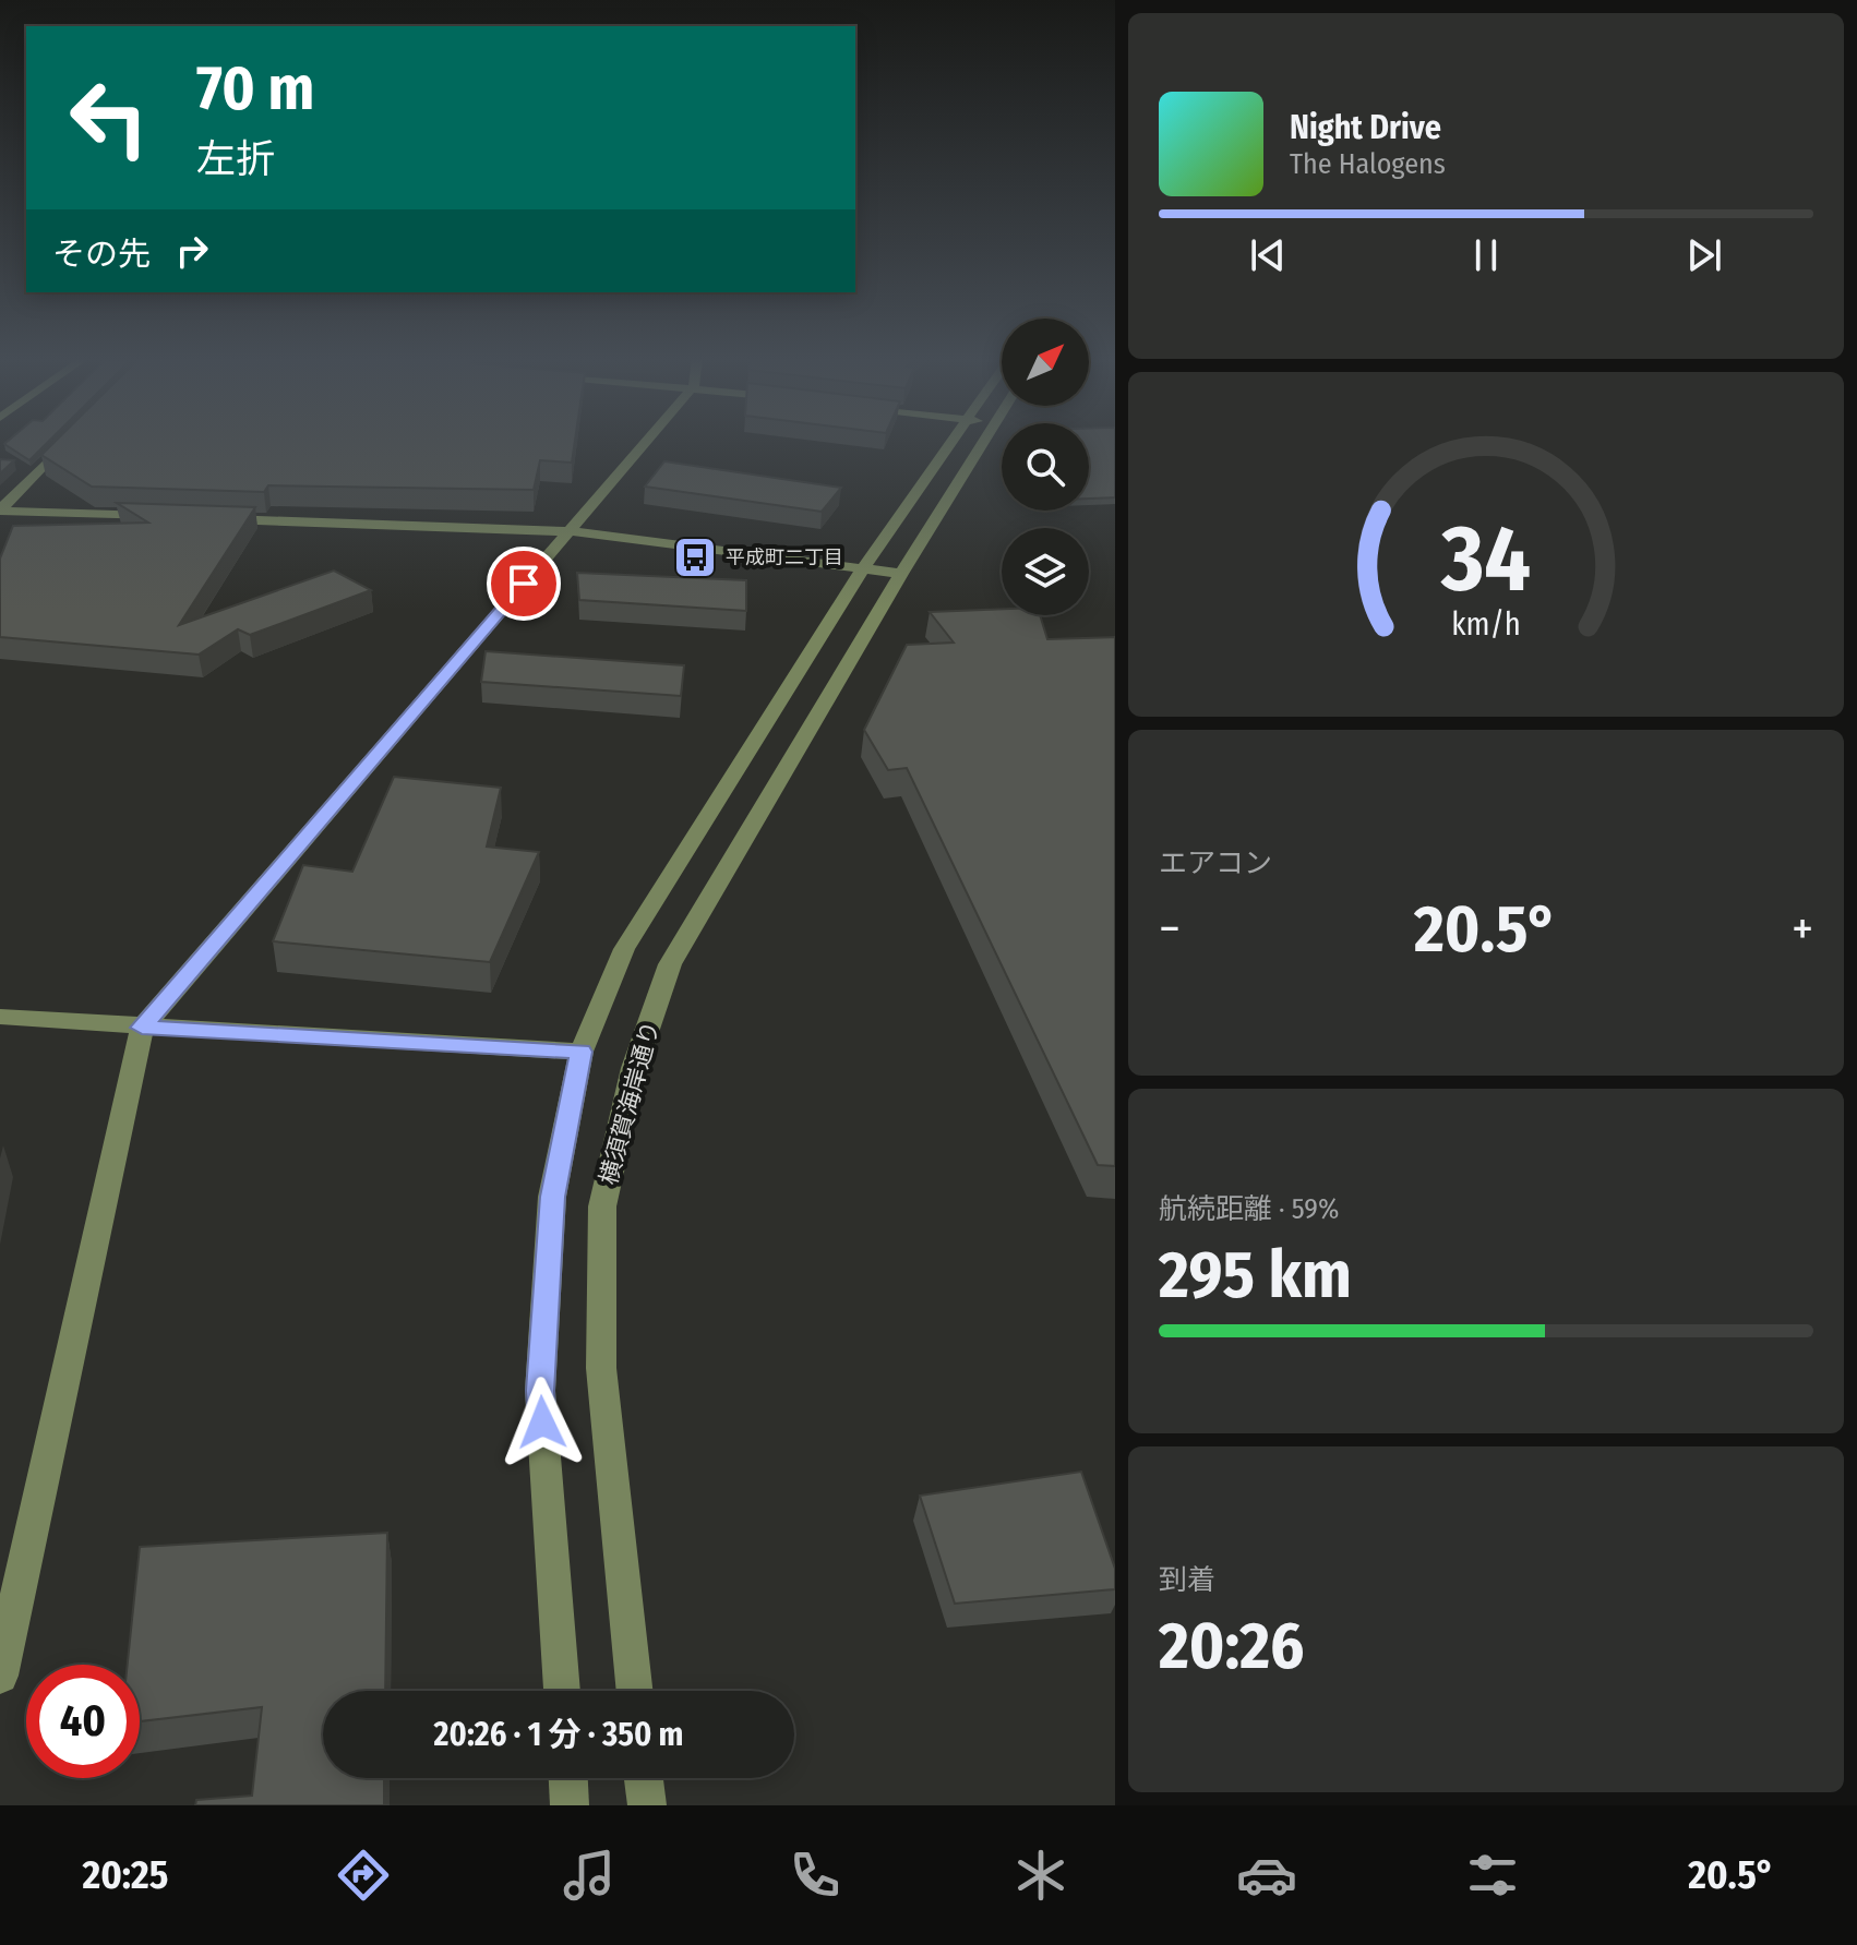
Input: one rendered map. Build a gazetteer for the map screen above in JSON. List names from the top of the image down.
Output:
{
  "streets": {
    "street": ["横須賀海岸通り"]
  },
  "places": {
    "bus stop": ["平成町二丁目"]
  },
  "north": "top right",
  "page": {
    "turn": ["70 m", "左折"],
    "song": ["Night Drive", "The Halogens"],
    "then": "その先",
    "tile": [
      "エアコン",
      ["航続距離 · 59%", "295 km"],
      ["到着", "20:26"]
    ],
    "heat": ["−", "20.5°", "+"],
    "limit": "40",
    "trip": "20:26 · 1 分 · 350 m",
    "tabs": ["20:25", "20.5°"],
    "gauge": ["34", "km/h"]
  }
}
